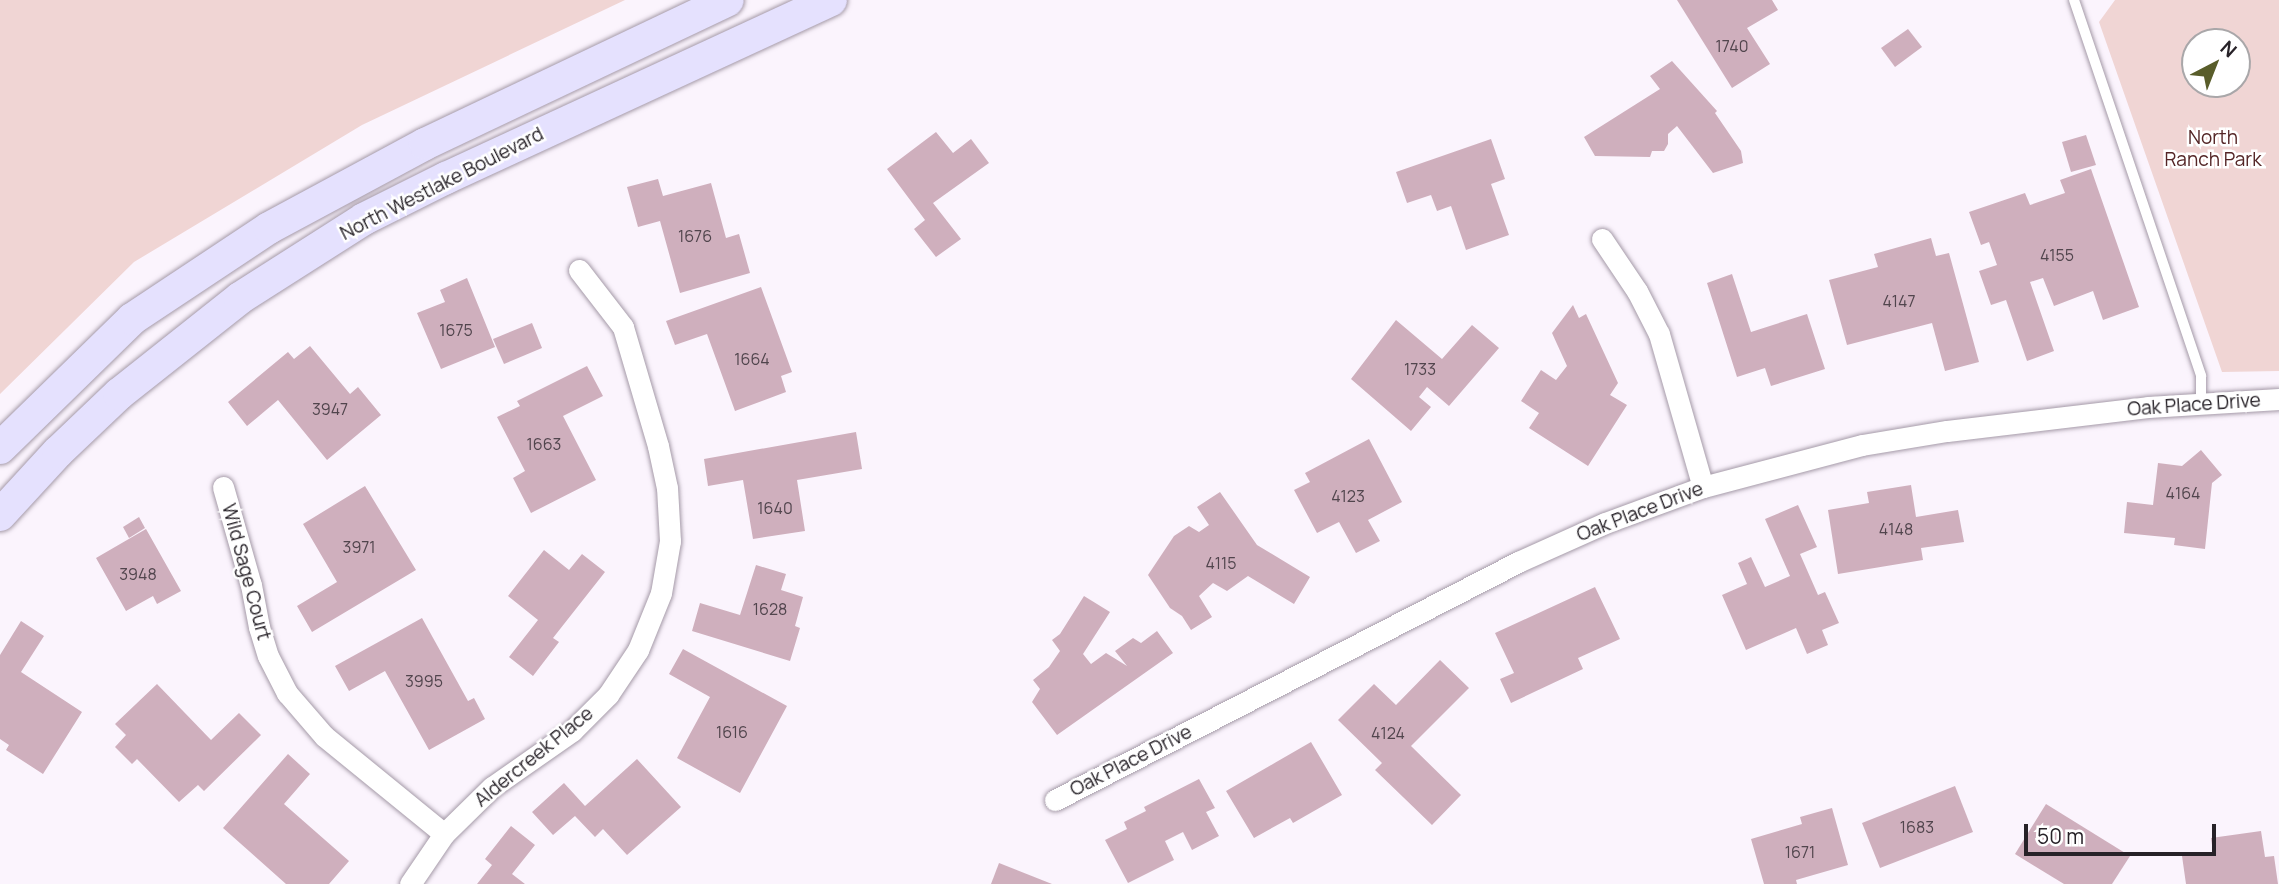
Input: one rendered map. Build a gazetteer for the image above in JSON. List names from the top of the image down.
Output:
{
  "streets": {
    "main road": ["North Westlake Boulevard"],
    "street": ["Oak Place Drive", "Wild Sage Court", "Aldercreek Place"]
  },
  "crossings": [
    ["Wild Sage Court", "Aldercreek Place"]
  ],
  "parks": ["North Ranch Park"],
  "house_numbers": [
    "1740",
    "1676",
    "4155",
    "4147",
    "1675",
    "1664",
    "1733",
    "3947",
    "1663",
    "4164",
    "4123",
    "1640",
    "4148",
    "3971",
    "4115",
    "3948",
    "1628",
    "3995",
    "1616",
    "4124",
    "1683",
    "1671"
  ],
  "scale_bar": "50 m",
  "north": "top right"
}
